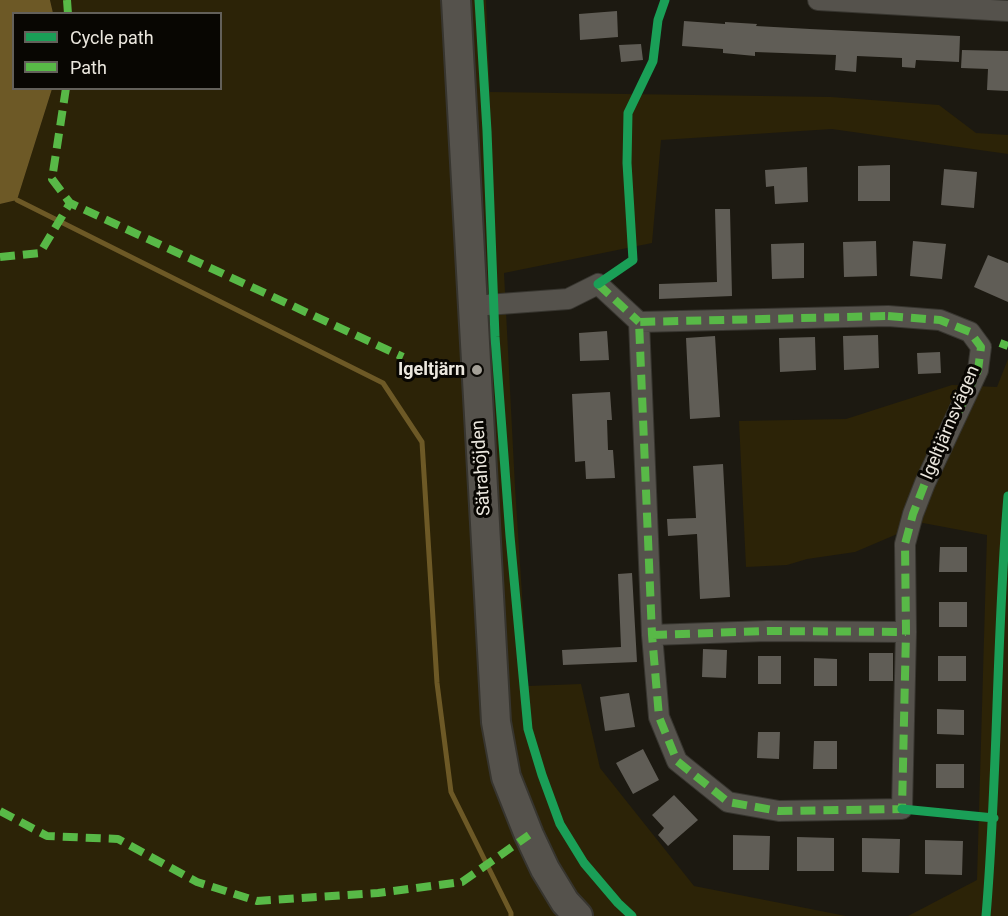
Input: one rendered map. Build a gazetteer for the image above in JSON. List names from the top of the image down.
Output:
{
  "streets": {
    "street": ["Igeltjärnsvägen", "Sätrahöjden"]
  },
  "places": ["Igeltjärn"],
  "legend": ["Cycle path", "Path"]
}
